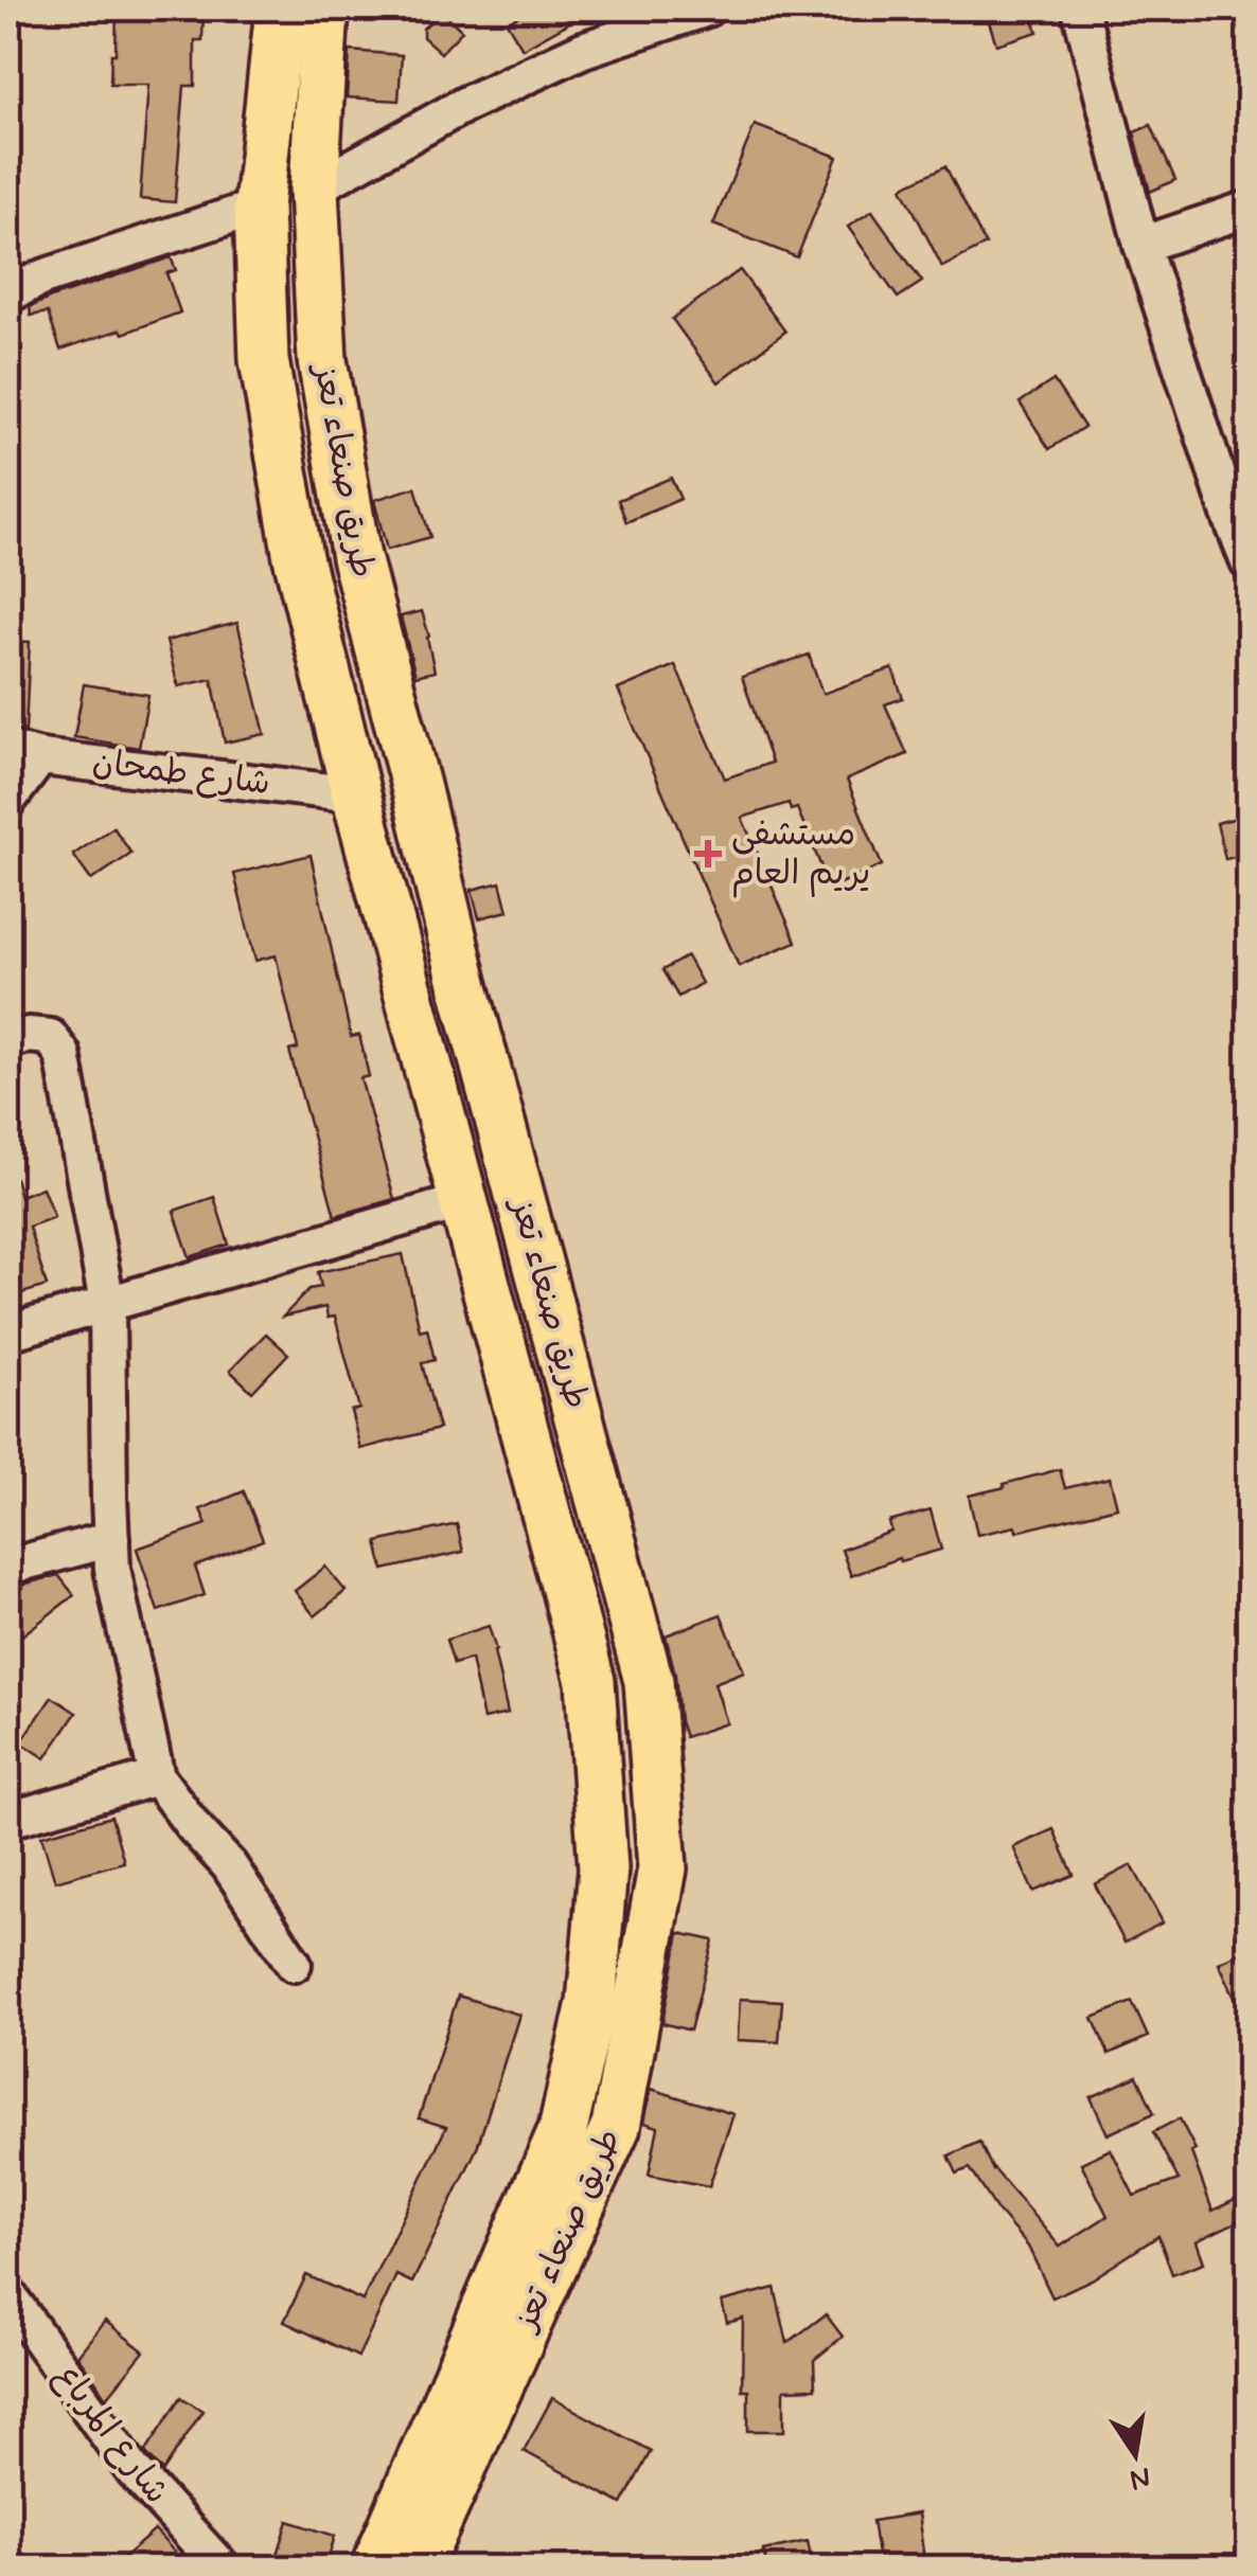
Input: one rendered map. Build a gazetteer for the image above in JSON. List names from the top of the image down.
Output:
{
  "streets": {
    "highway": ["طريق صنعاء تعز"],
    "street": ["شارع طمحان", "شارع المرباع"]
  },
  "crossings": [
    ["طريق صنعاء تعز", "شارع طمحان"]
  ],
  "places": {
    "health": ["مستشفى يريم العام"]
  },
  "north": "bottom"
}
